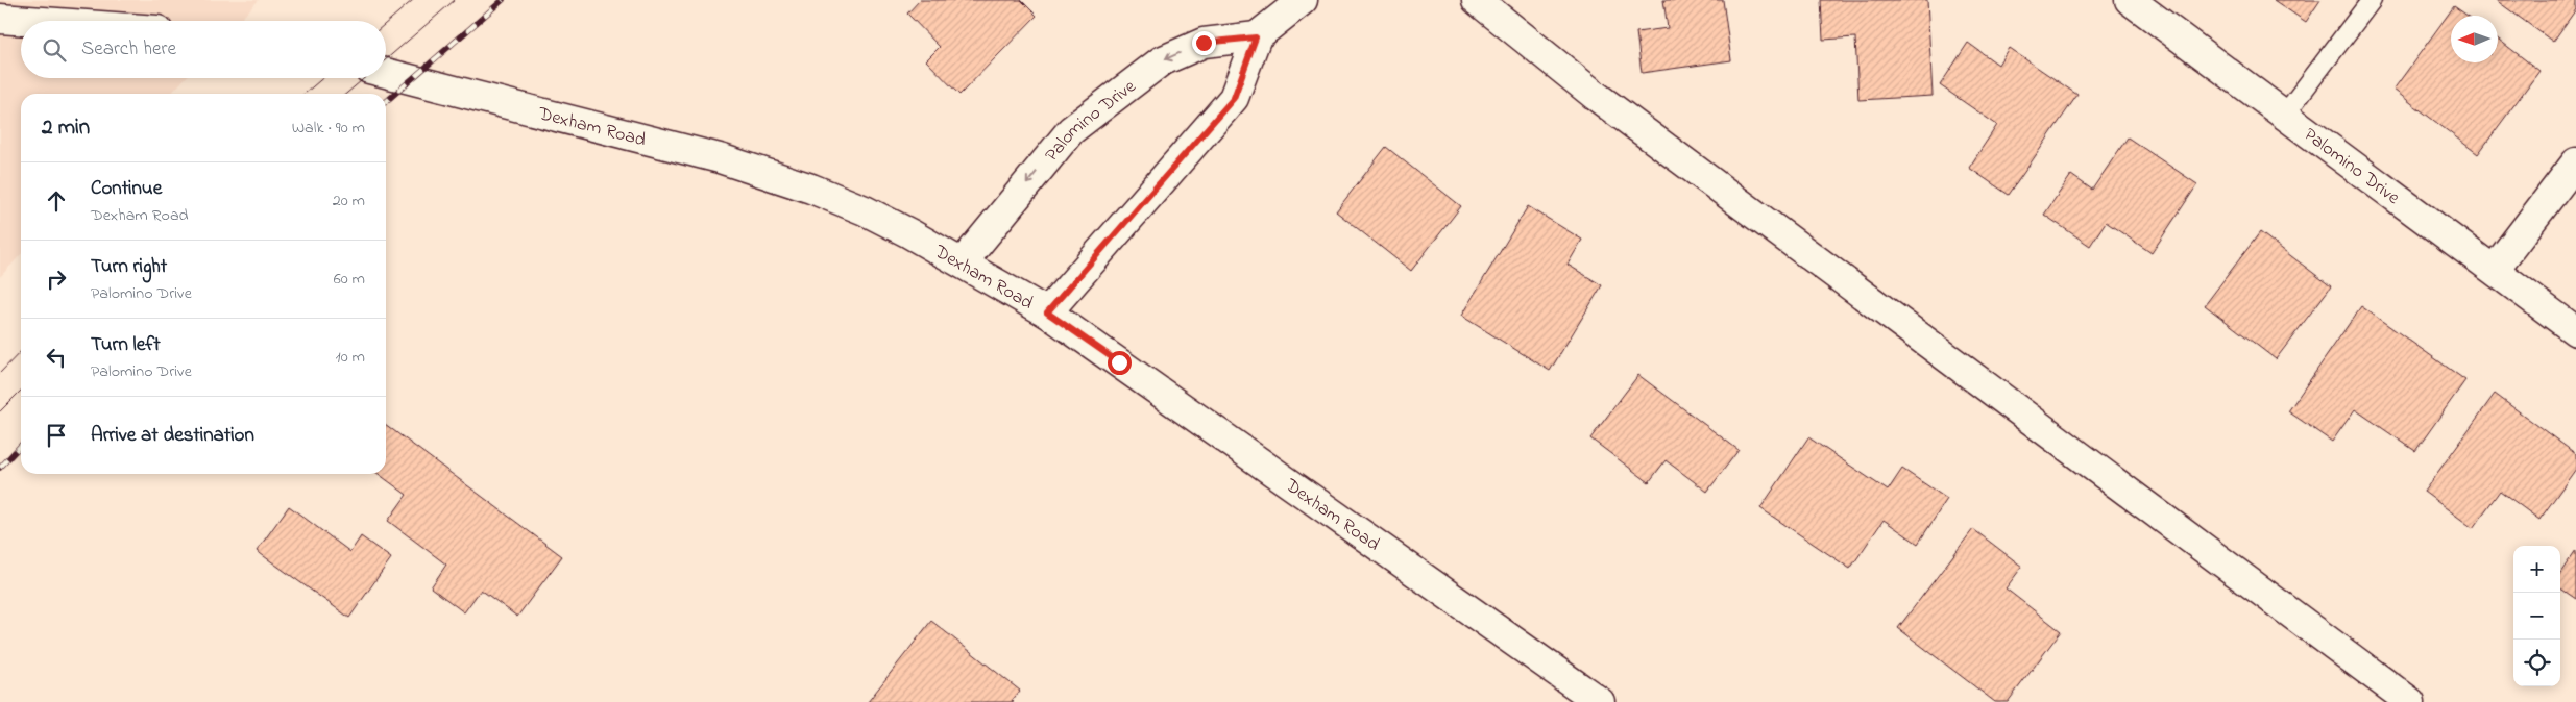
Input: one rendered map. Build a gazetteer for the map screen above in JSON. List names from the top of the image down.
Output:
{
  "streets": {
    "street": ["Palomino Drive", "Dexham Road"]
  },
  "crossings": [
    ["Palomino Drive", "Dexham Road"]
  ],
  "north": "left",
  "page": {
    "search": "Search here",
    "heading": ["2 min", "Walk · 90 m"],
    "list": [
      ["Continue", "Dexham Road", "20 m"],
      ["Turn right", "Palomino Drive", "60 m"],
      ["Turn left", "Palomino Drive", "10 m"],
      "Arrive at destination"
    ],
    "map_buttons": ["+", "−"]
  }
}
